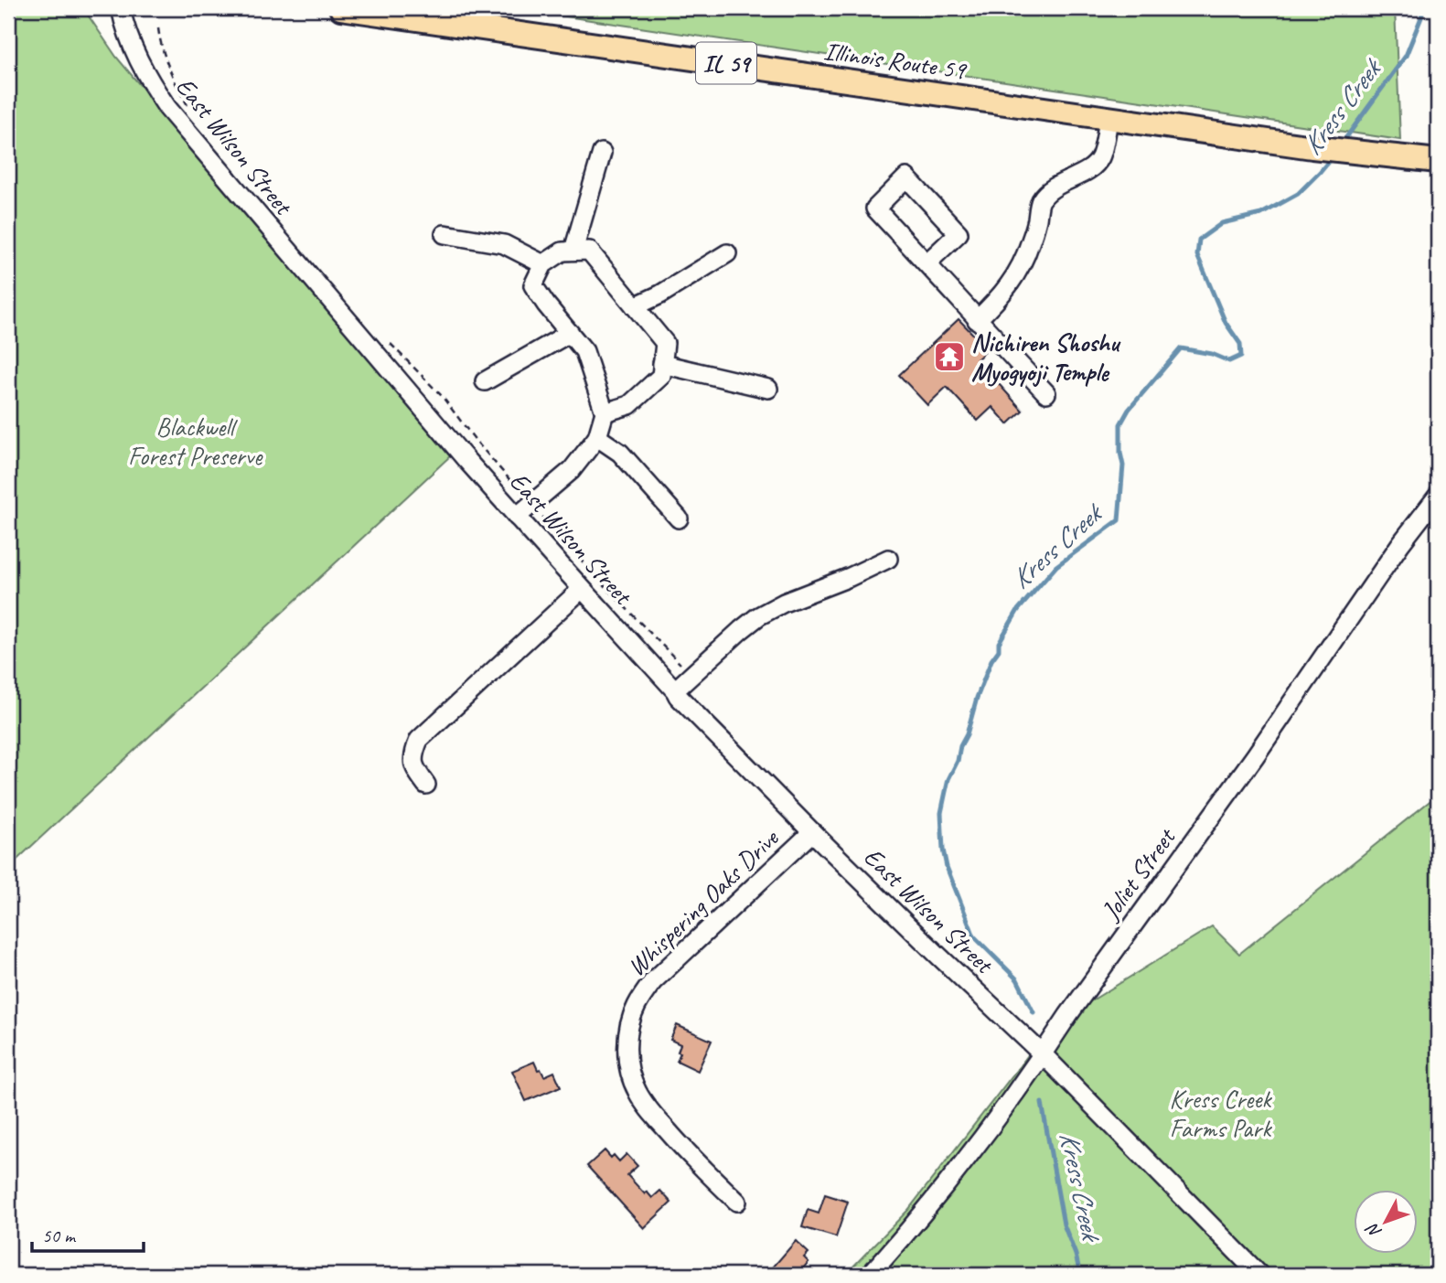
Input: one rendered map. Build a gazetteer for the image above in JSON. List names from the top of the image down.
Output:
{
  "streets": {
    "main road": ["Illinois Route 59", "IL 59"],
    "street": ["East Wilson Street", "Joliet Street", "Whispering Oaks Drive"]
  },
  "crossings": [
    ["East Wilson Street", "Joliet Street"],
    ["East Wilson Street", "Whispering Oaks Drive"]
  ],
  "water": ["Kress Creek"],
  "parks": ["Blackwell Forest Preserve", "Kress Creek Farms Park"],
  "places": {
    "temple": ["Nichiren Shoshu Myogyoji Temple"]
  },
  "scale_bar": "50 m",
  "north": "bottom left"
}
